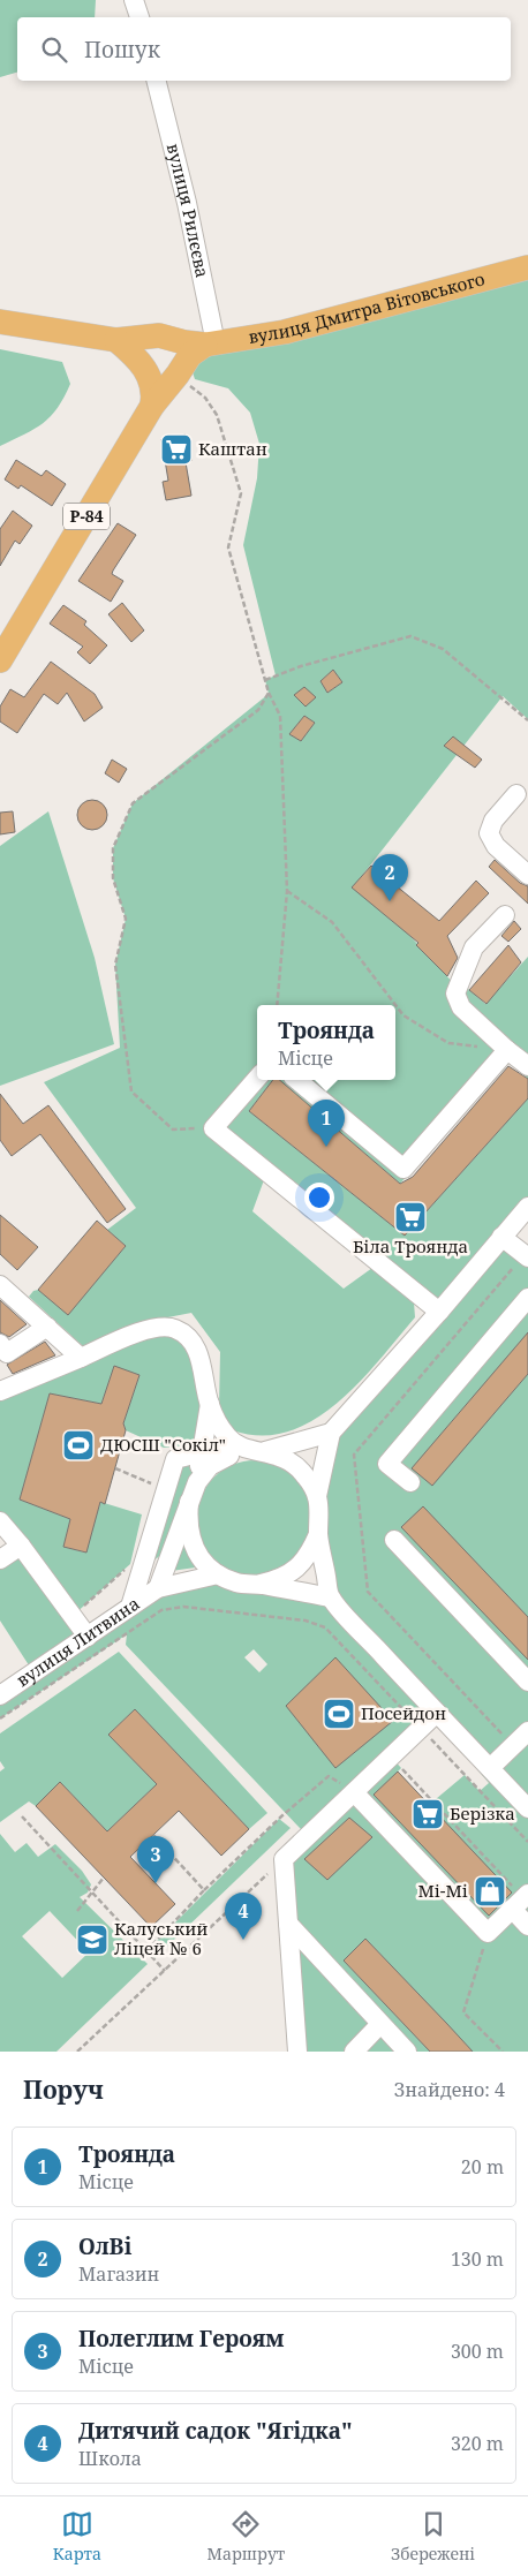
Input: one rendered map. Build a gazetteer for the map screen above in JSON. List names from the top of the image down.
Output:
{
  "streets": {
    "main road": ["вулиця Дмитра Вітовського", "Р-84"],
    "street": ["вулиця Рилєєва", "вулиця Литвина"]
  },
  "crossings": [
    ["вулиця Рилєєва", "вулиця Дмитра Вітовського"]
  ],
  "places": {
    "supermarket": ["Каштан", "Біла Троянда", "Берізка"],
    "sports": ["ДЮСШ \"Сокіл\"", "Посейдон"],
    "shop": ["Мі-Мі"],
    "school or university": ["Калуський Ліцей № 6"]
  },
  "page": {
    "search": "Пошук",
    "pins": [
      "2",
      "1",
      "3",
      "4"
    ],
    "popup": ["Троянда", "Місце"],
    "heading": ["Поруч", "Знайдено: 4"],
    "list": [
      {
        "mark": "1",
        "name": "Троянда",
        "note": "Місце",
        "value": "20 m"
      },
      {
        "mark": "2",
        "name": "ОлВі",
        "note": "Магазин",
        "value": "130 m"
      },
      {
        "mark": "3",
        "name": "Полеглим Героям",
        "note": "Місце",
        "value": "300 m"
      },
      {
        "mark": "4",
        "name": "Дитячий садок \"Ягідка\"",
        "note": "Школа",
        "value": "320 m"
      }
    ],
    "nav": ["Карта", "Маршрут", "Збережені"]
  }
}
